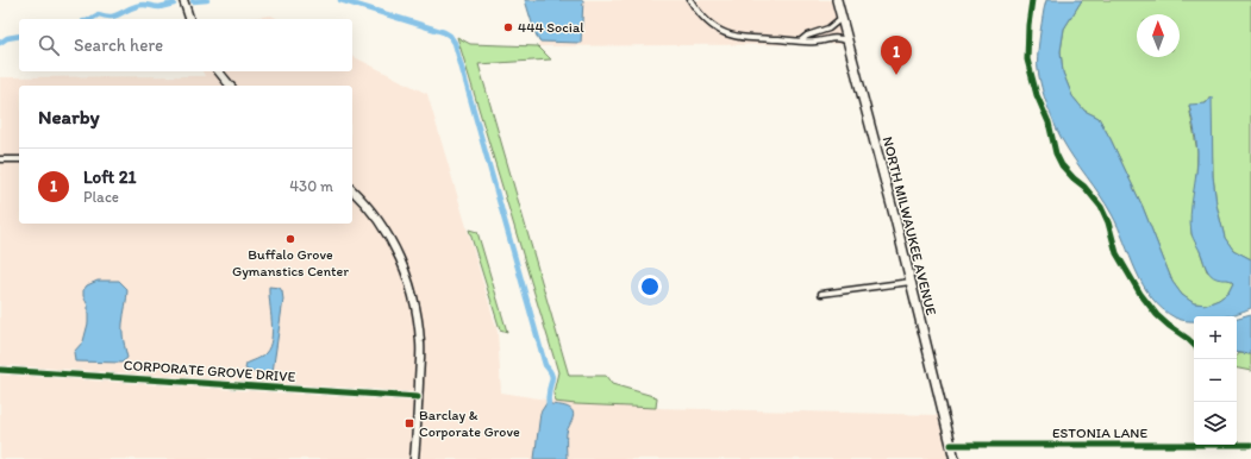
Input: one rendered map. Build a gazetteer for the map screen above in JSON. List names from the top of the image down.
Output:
{
  "streets": {
    "main road": ["NORTH MILWAUKEE AVENUE"],
    "street": ["CORPORATE GROVE DRIVE", "ESTONIA LANE"]
  },
  "crossings": [
    ["NORTH MILWAUKEE AVENUE", "ESTONIA LANE"]
  ],
  "places": {
    "other": ["444 Social", "Buffalo Grove Gymanstics Center"],
    "transit": ["Barclay & Corporate Grove"]
  },
  "north": "top",
  "page": {
    "search": "Search here",
    "pins": "1",
    "heading": "Nearby",
    "list": [
      {
        "mark": "1",
        "name": "Loft 21",
        "note": "Place",
        "value": "430 m"
      }
    ],
    "map_buttons": ["+", "−"]
  }
}
